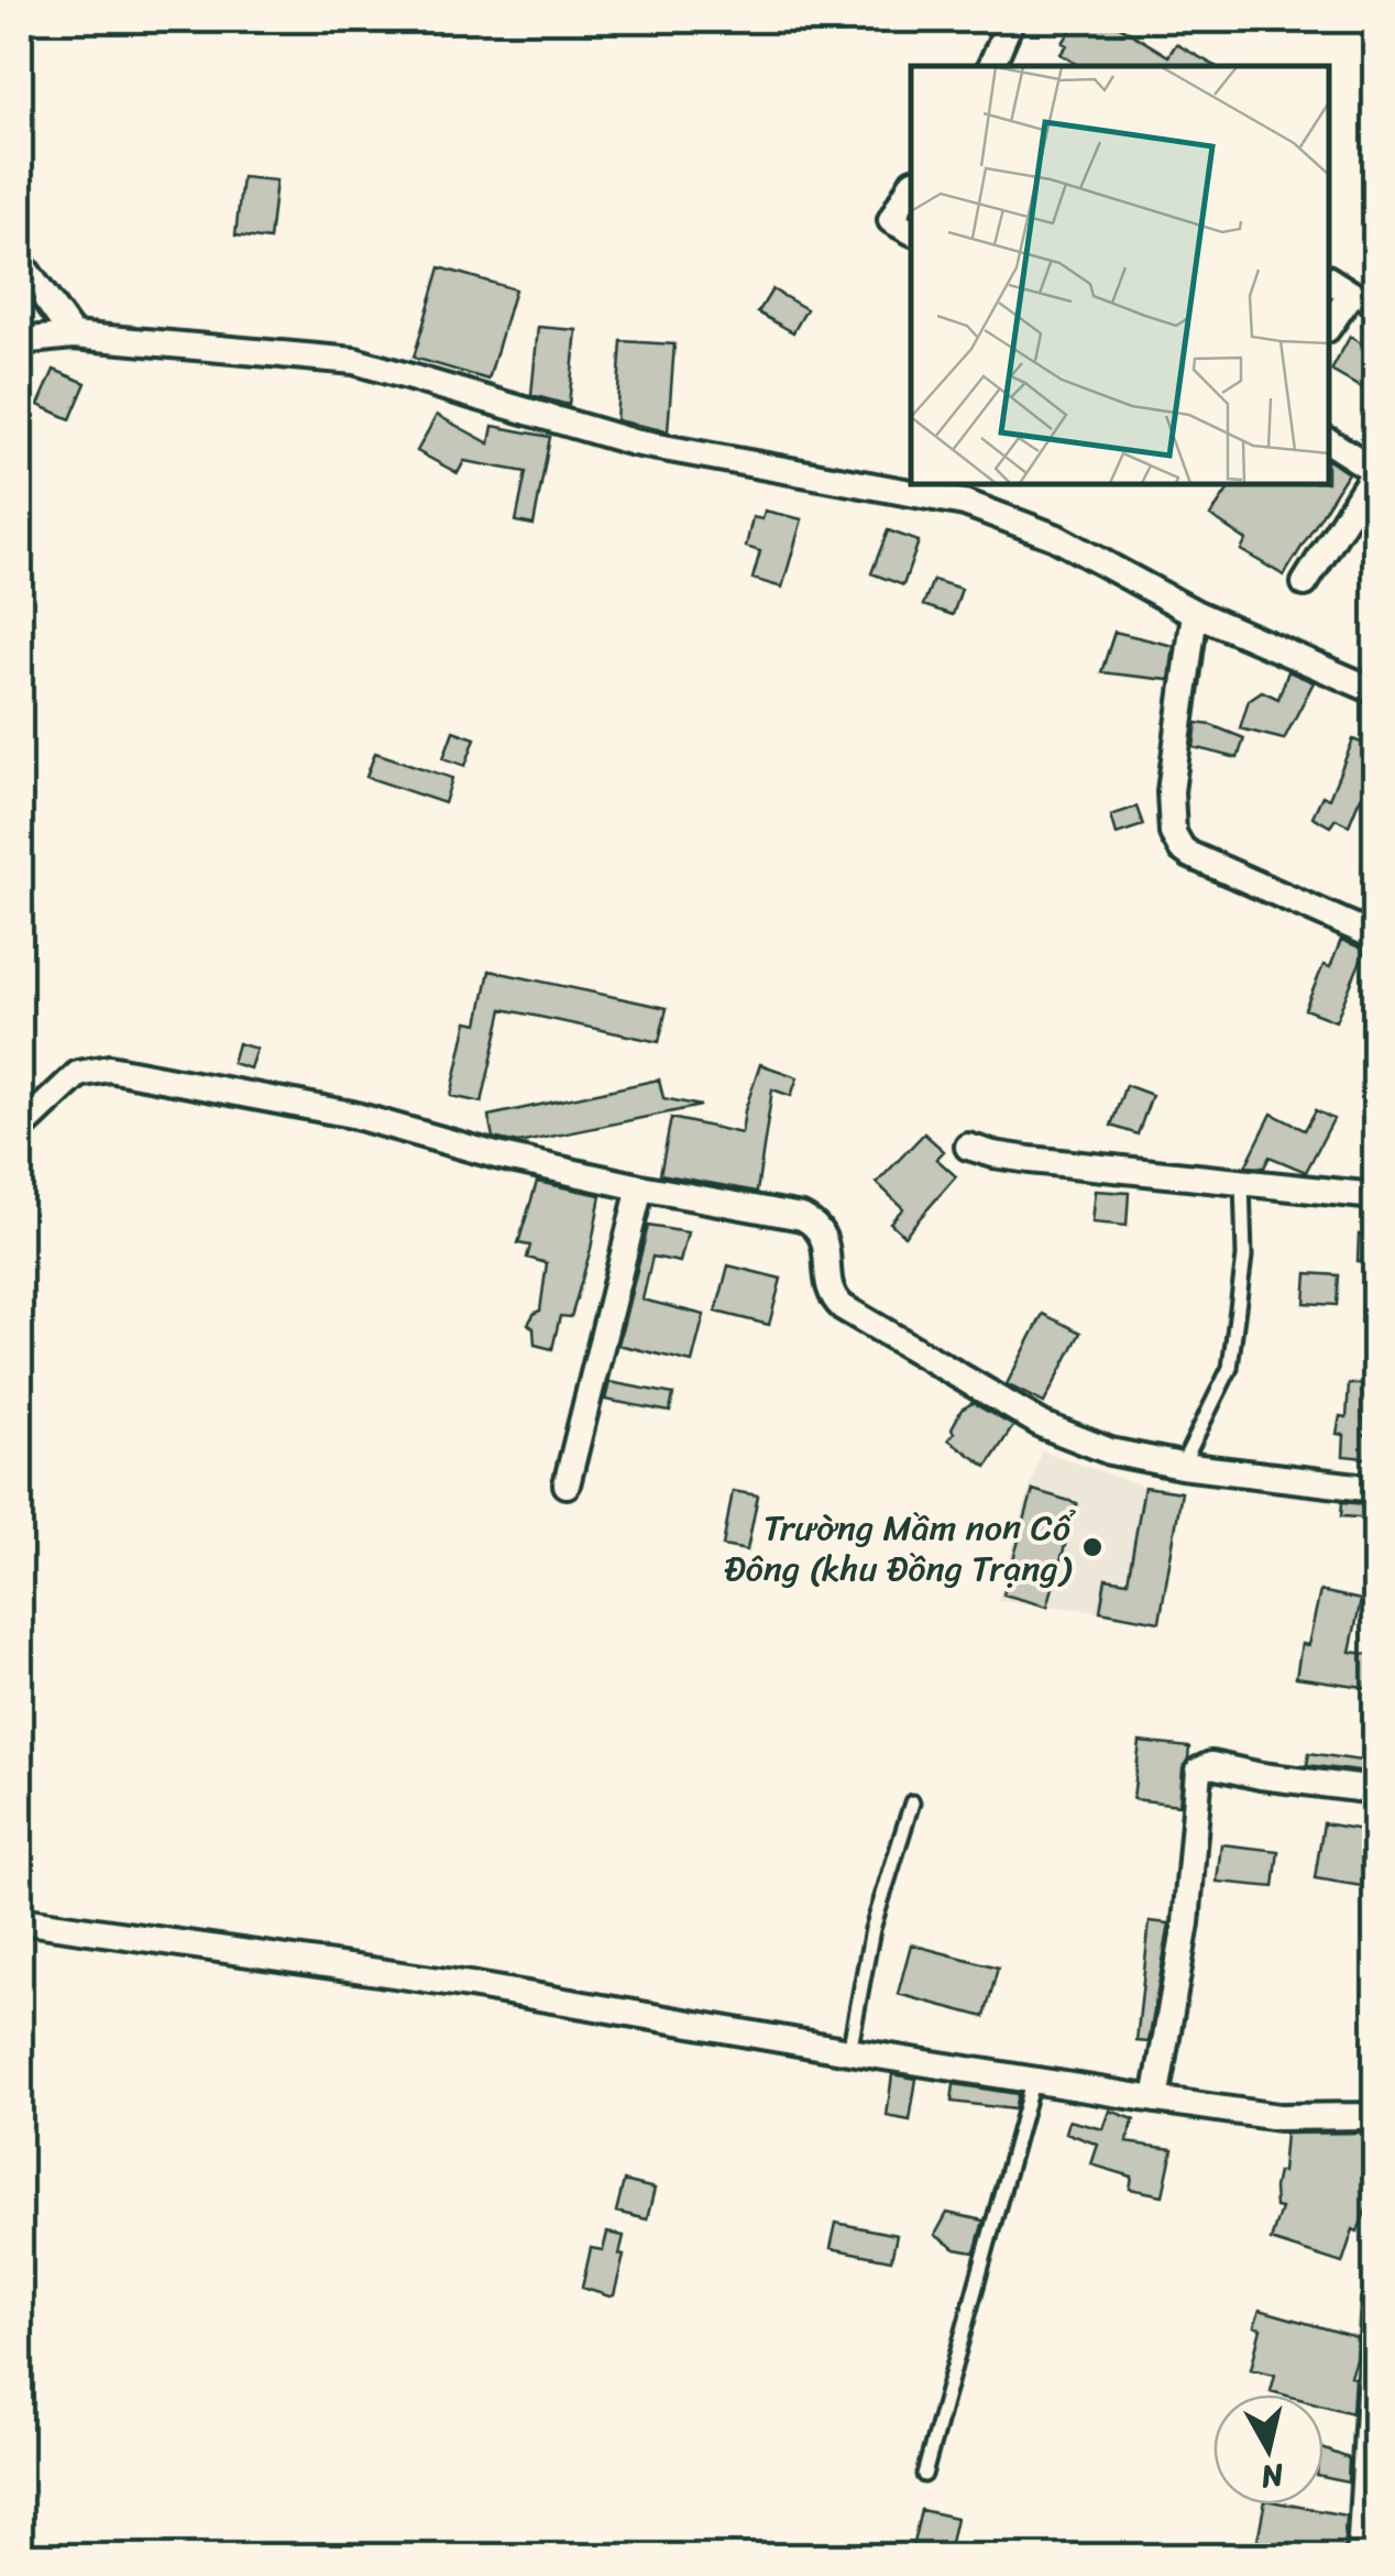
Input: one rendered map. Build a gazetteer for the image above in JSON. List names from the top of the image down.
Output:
{
  "places": ["Trường Mầm non Cổ Đông (khu Đồng Trạng)"],
  "north": "bottom"
}
